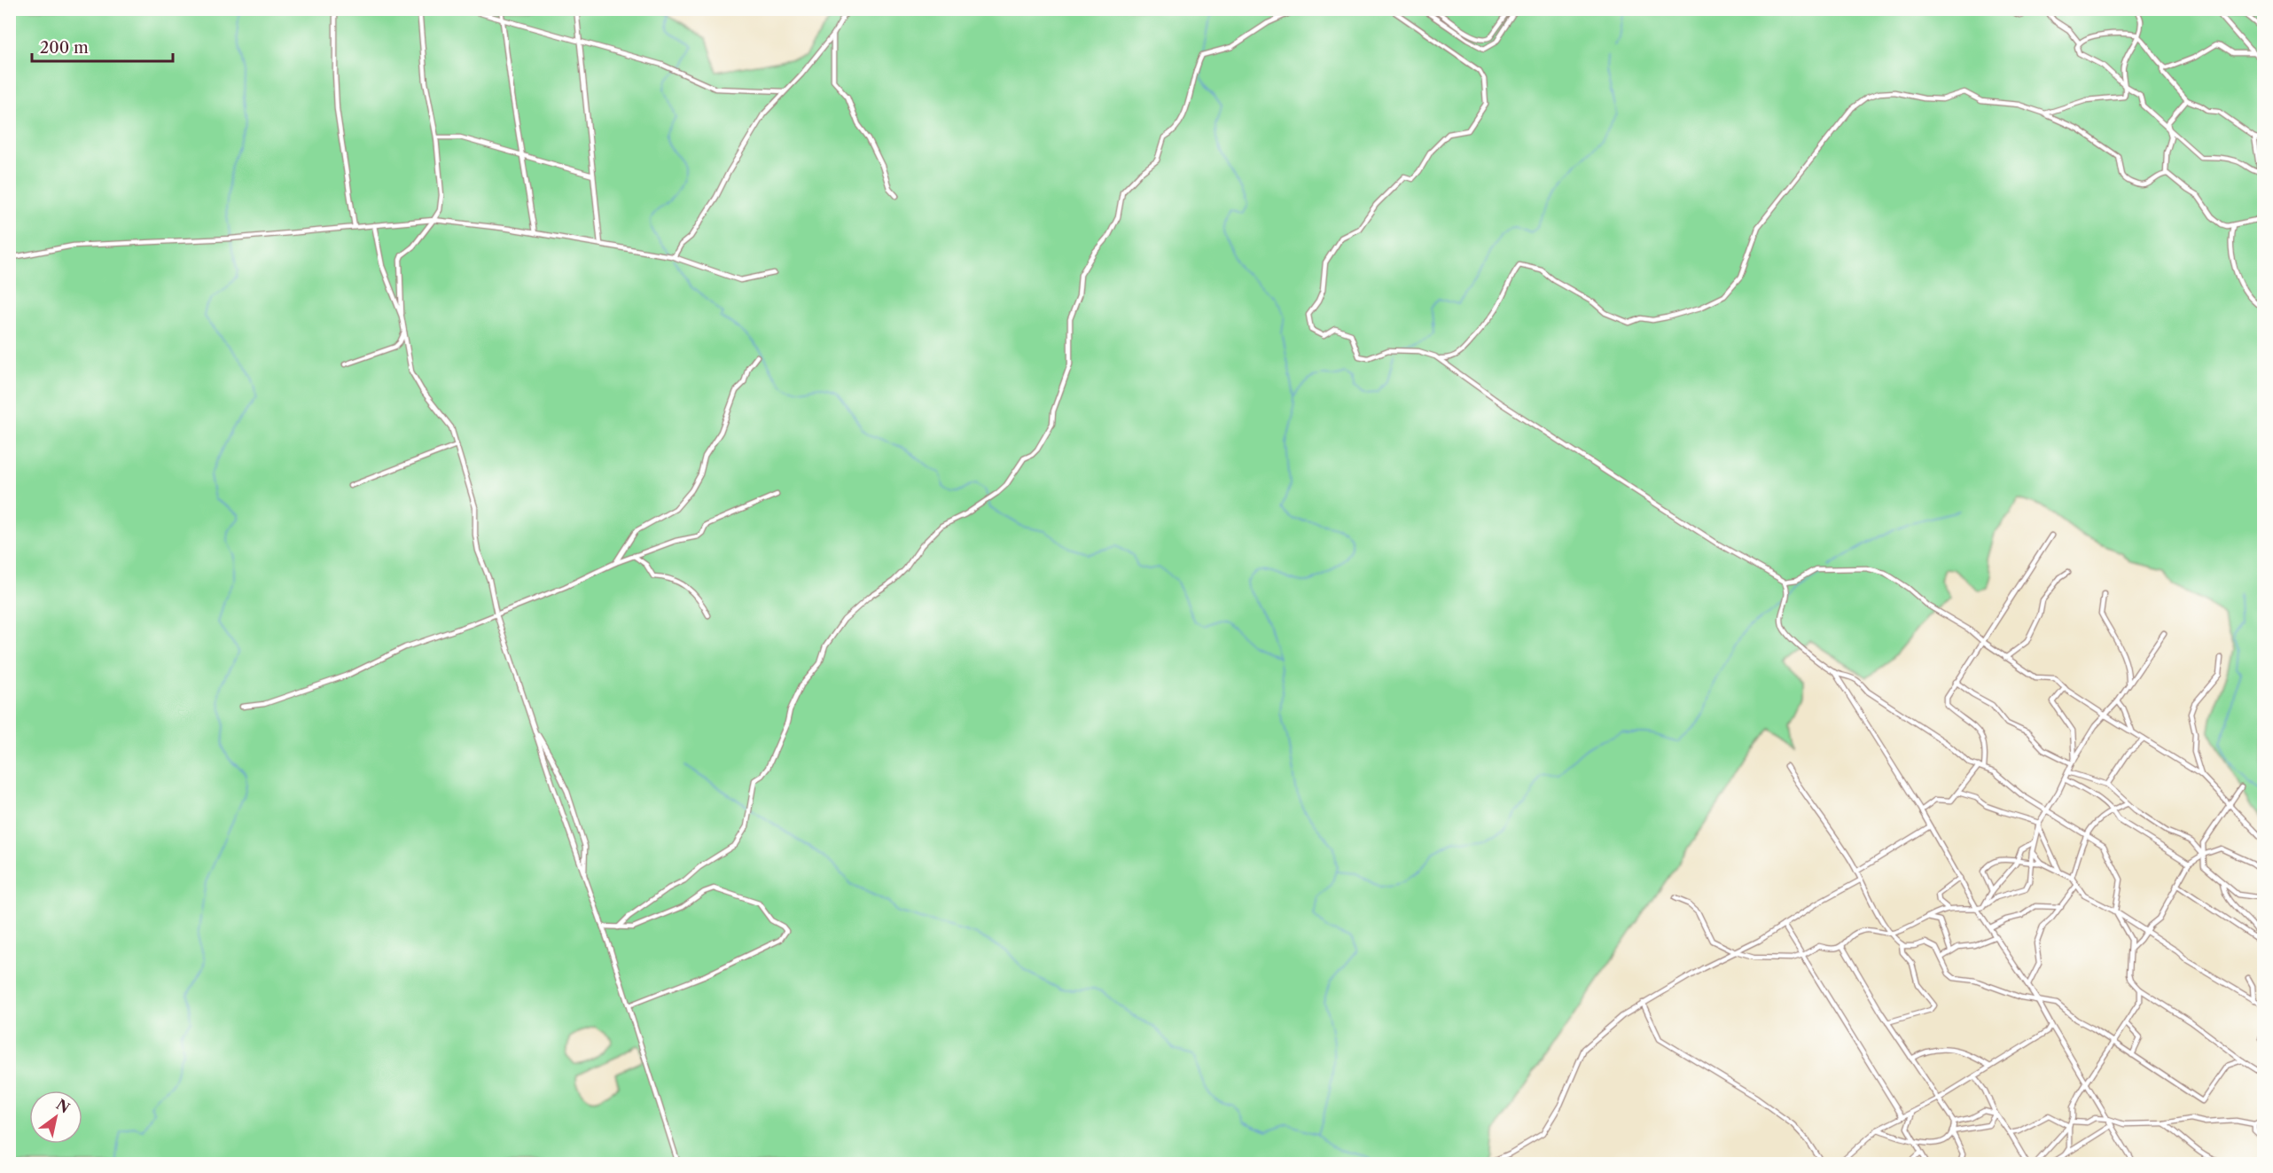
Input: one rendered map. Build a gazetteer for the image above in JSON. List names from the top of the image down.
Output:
{
  "scale_bar": "200 m",
  "north": "top right"
}
